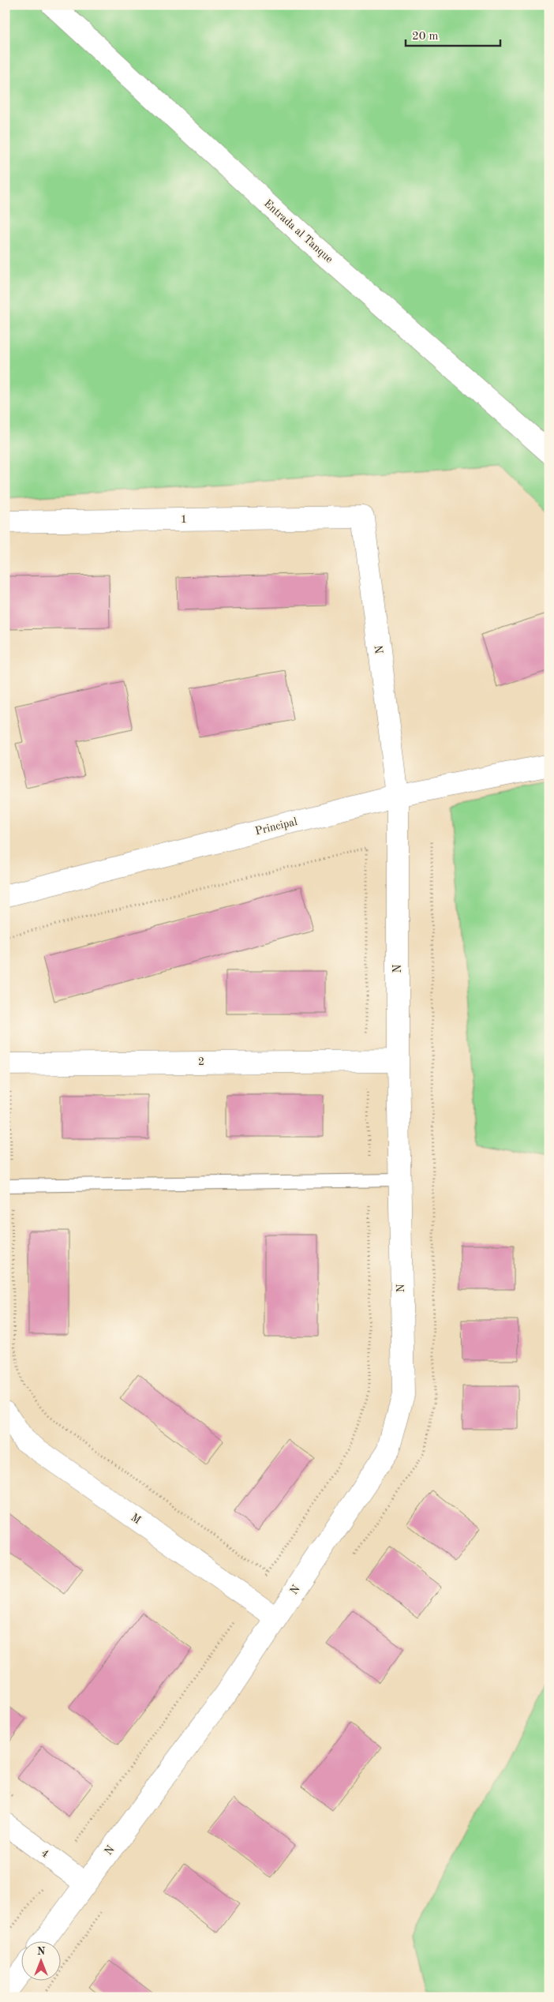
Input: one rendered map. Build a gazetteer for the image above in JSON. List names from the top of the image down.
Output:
{
  "streets": {
    "street": [
      "Entrada al Tanque",
      "1",
      "N",
      "Principal",
      "2",
      "M",
      "4"
    ]
  },
  "crossings": [
    ["1", "N"],
    ["N", "Principal"],
    ["N", "2"],
    ["N", "M"],
    ["N", "4"]
  ],
  "scale_bar": "20 m",
  "north": "top"
}
